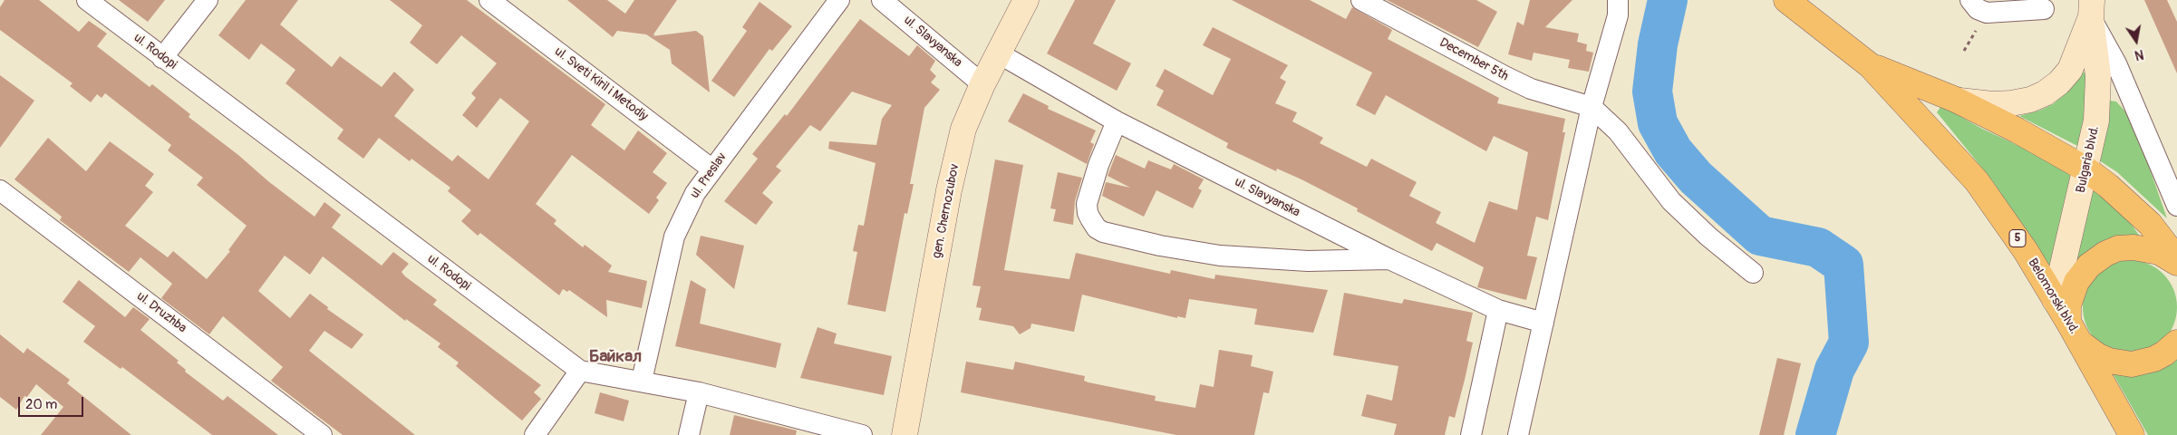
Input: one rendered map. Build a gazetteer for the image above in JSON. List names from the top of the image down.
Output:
{
  "streets": {
    "main road": [
      "Bulgaria blvd.",
      "gen. Chernozubov",
      "5",
      "Belomorski blvd."
    ],
    "street": [
      "ul. Slavyanska",
      "ul. Rodopi",
      "December 5th",
      "ul. Sveti Kiril i Metodiy",
      "ul. Preslav",
      "ul. Druzhba"
    ]
  },
  "crossings": [
    ["ul. Slavyanska", "gen. Chernozubov"],
    ["ul. Rodopi", "ul. Preslav"],
    ["ul. Sveti Kiril i Metodiy", "ul. Preslav"],
    ["Bulgaria blvd.", "Belomorski blvd."]
  ],
  "districts": ["Байкал"],
  "scale_bar": "20 m",
  "north": "bottom"
}
